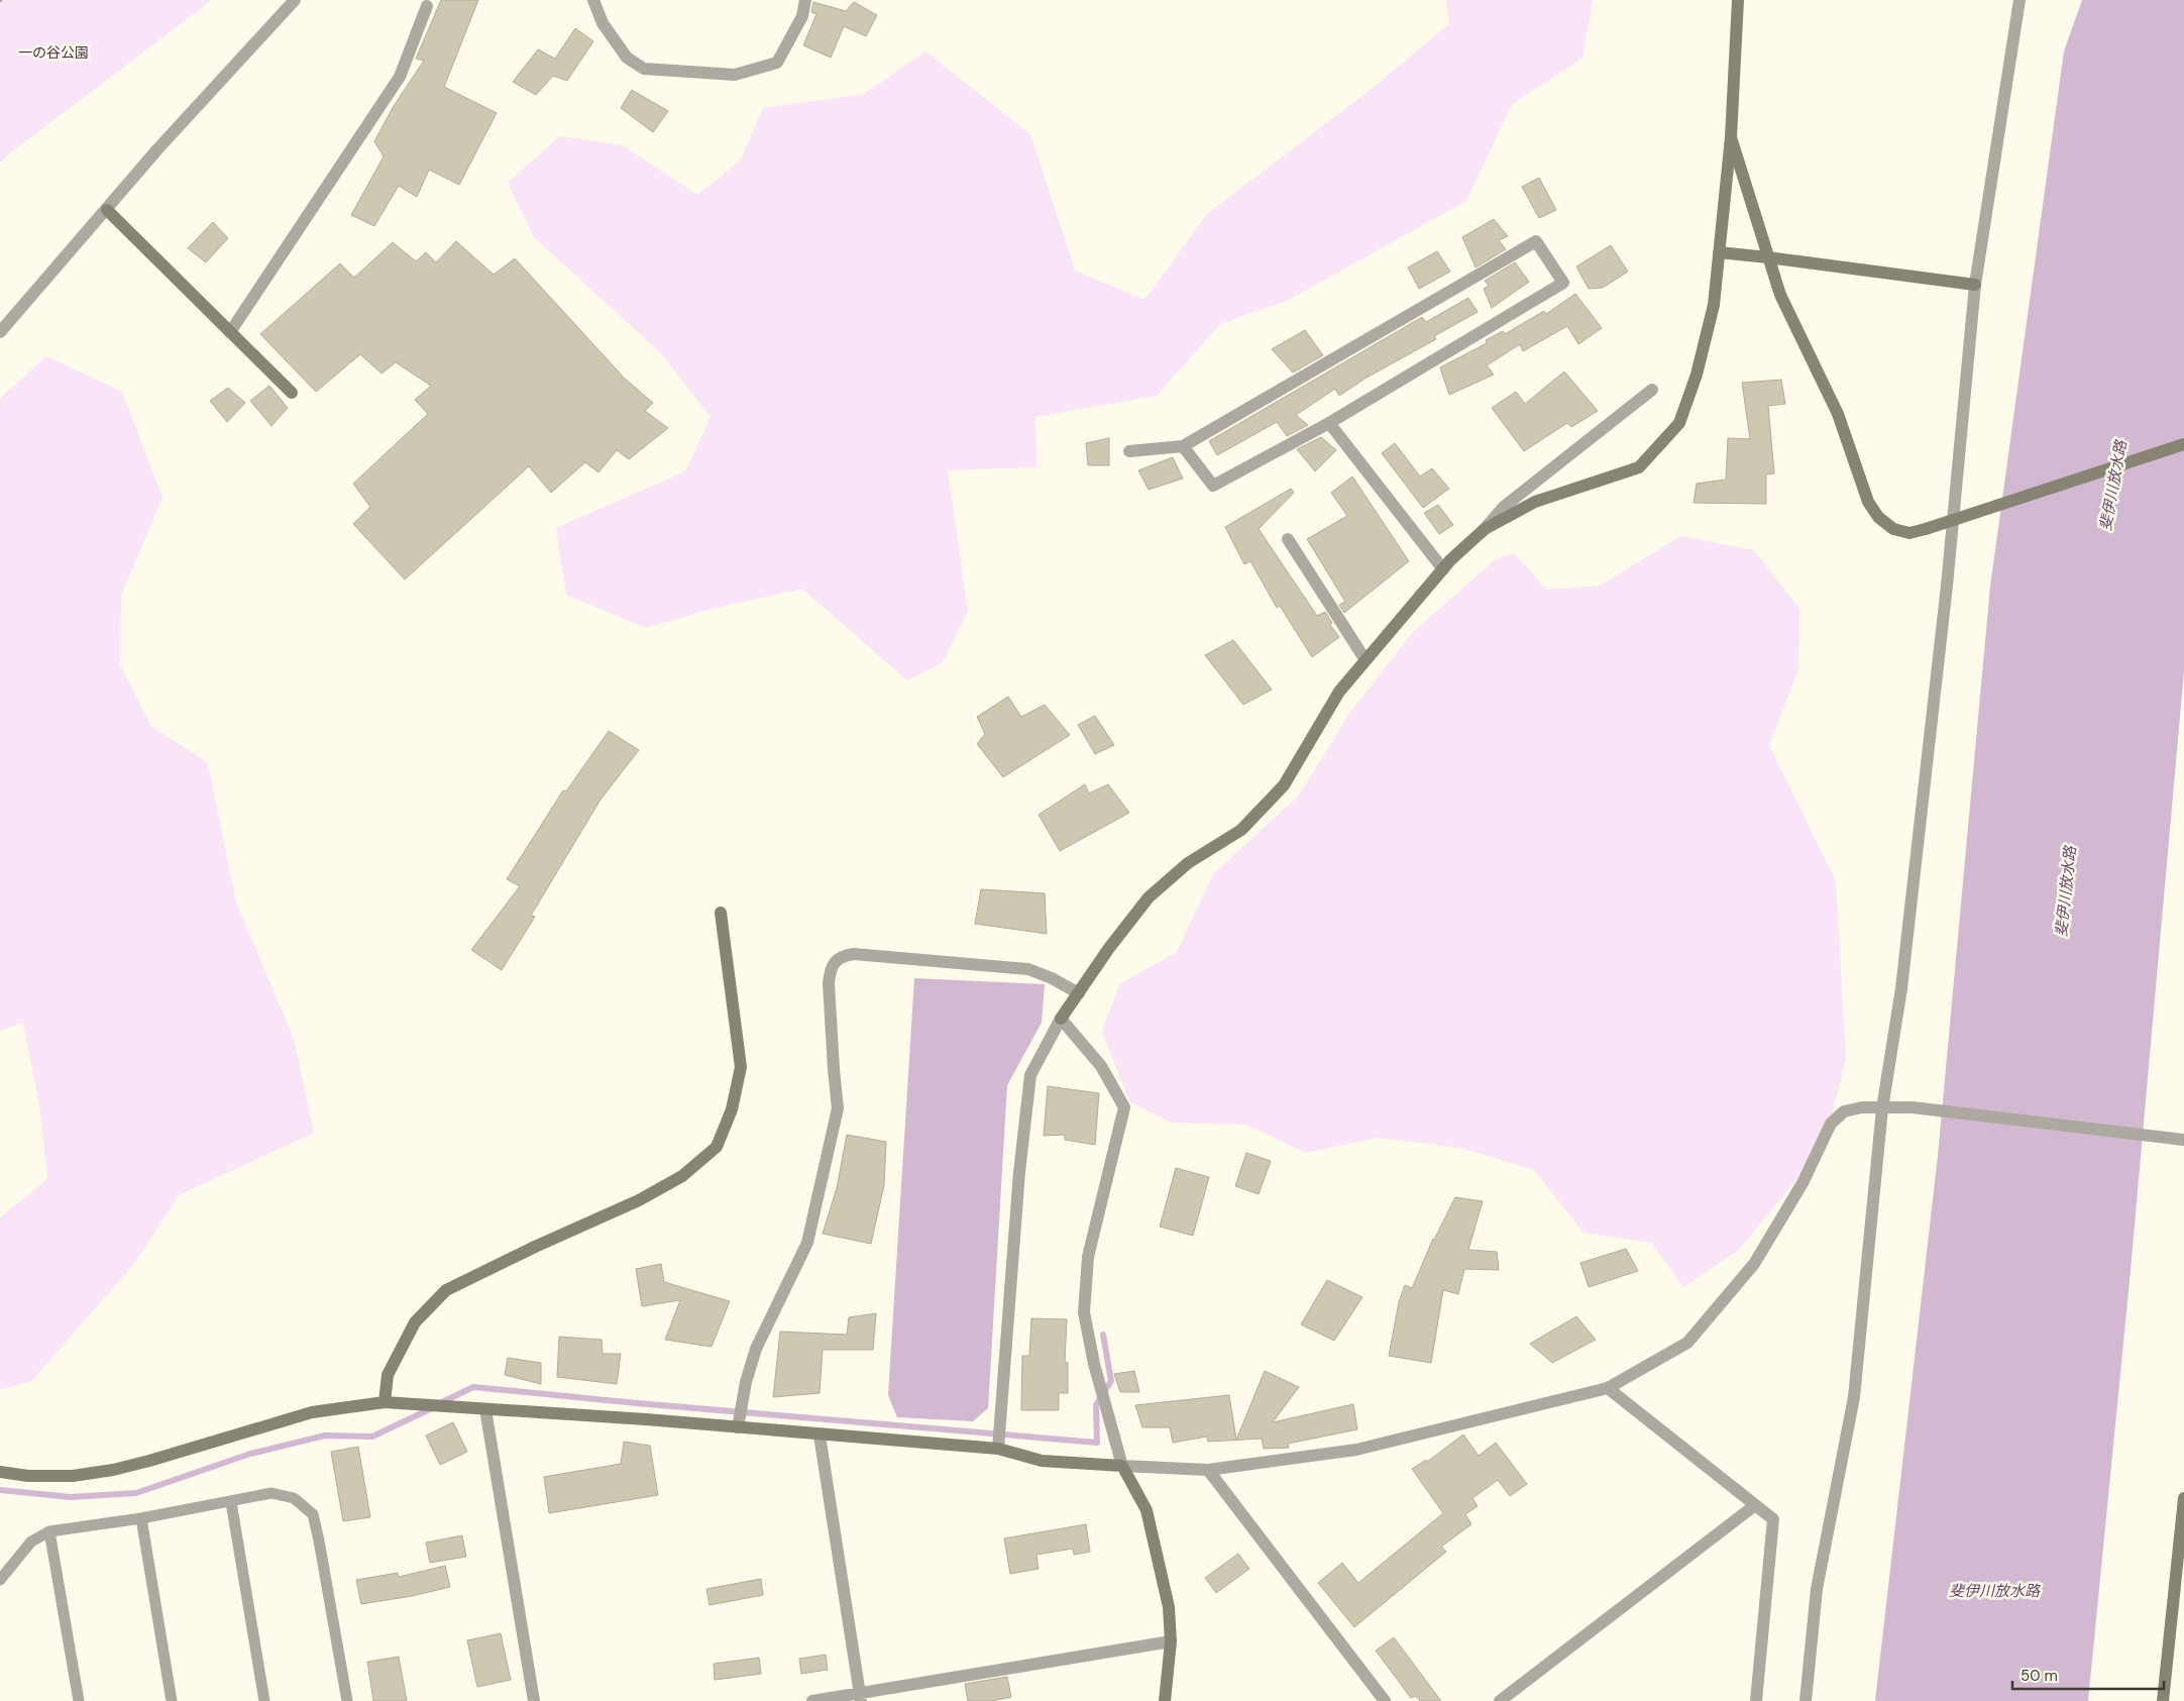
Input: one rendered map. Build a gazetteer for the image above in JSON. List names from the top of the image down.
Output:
{
  "water": ["斐伊川放水路"],
  "parks": ["一の谷公園"],
  "scale_bar": "50 m"
}
